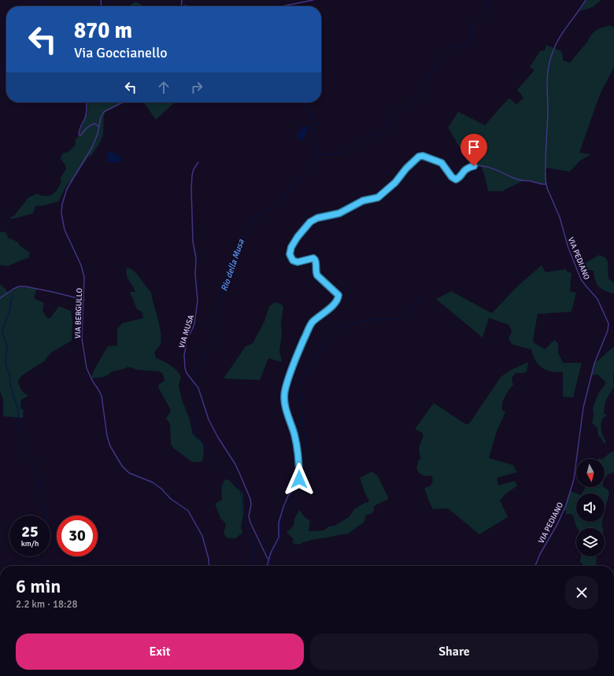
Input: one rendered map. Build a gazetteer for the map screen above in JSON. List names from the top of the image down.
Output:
{
  "streets": {
    "street": ["VIA PEDIANO", "VIA BERGULLO", "VIA MUSA"]
  },
  "water": ["Rio della Musa"],
  "north": "bottom",
  "page": {
    "turn": ["870 m", "Via Goccianello"],
    "speed": "25 km/h",
    "limit": "30",
    "heading": ["6 min", "2.2 km · 18:28"],
    "buttons": ["Exit", "Share"]
  }
}
